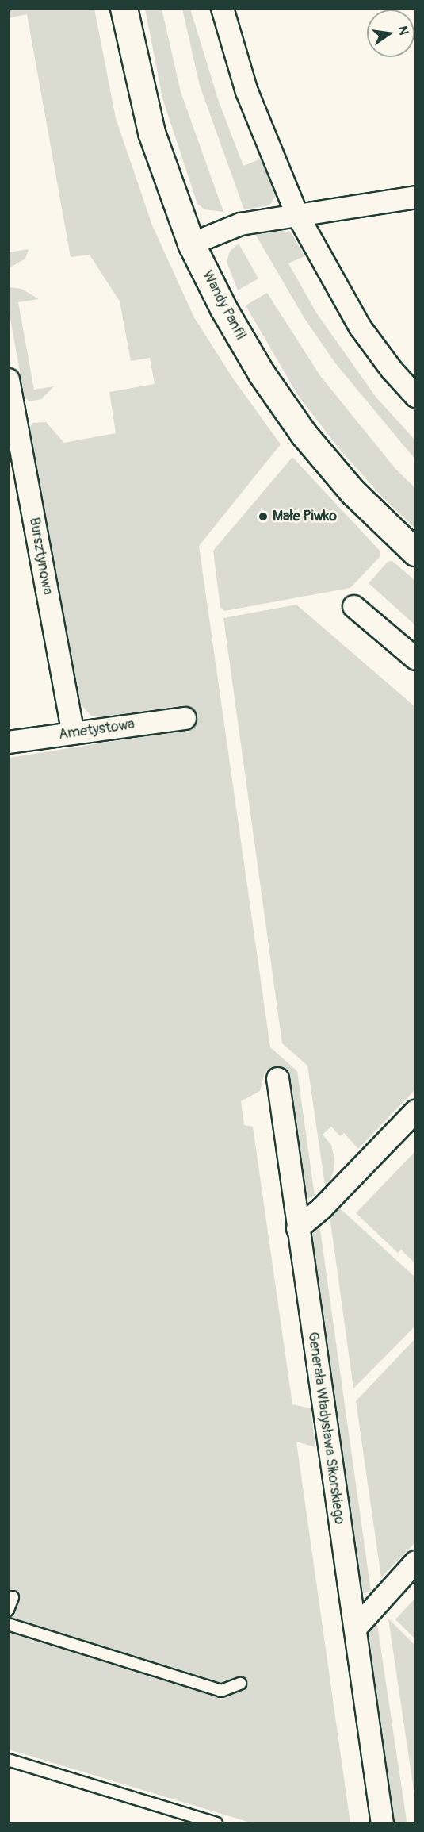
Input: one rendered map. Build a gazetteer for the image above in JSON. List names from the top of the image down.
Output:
{
  "streets": {
    "street": [
      "Wandy Panfil",
      "Bursztynowa",
      "Ametystowa",
      "Generała Władysława Sikorskiego"
    ]
  },
  "crossings": [
    ["Bursztynowa", "Ametystowa"]
  ],
  "places": ["Małe Piwko"],
  "north": "right"
}
